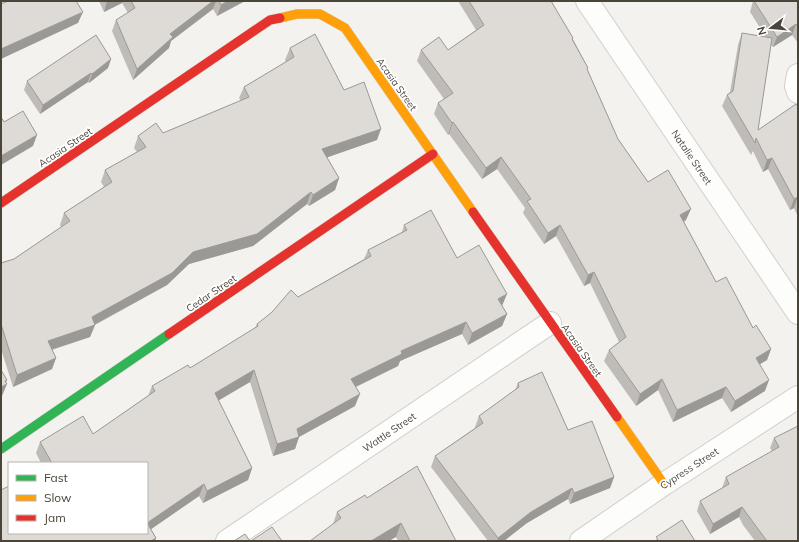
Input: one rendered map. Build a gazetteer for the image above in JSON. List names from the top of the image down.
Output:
{
  "streets": {
    "street": [
      "Acasia Street",
      "Natalie Street",
      "Cedar Street",
      "Wattle Street",
      "Cypress Street"
    ]
  },
  "crossings": [
    ["Acasia Street", "Cedar Street"],
    ["Acasia Street", "Wattle Street"],
    ["Acasia Street", "Cypress Street"]
  ],
  "legend": ["Fast", "Slow", "Jam"],
  "north": "left"
}
